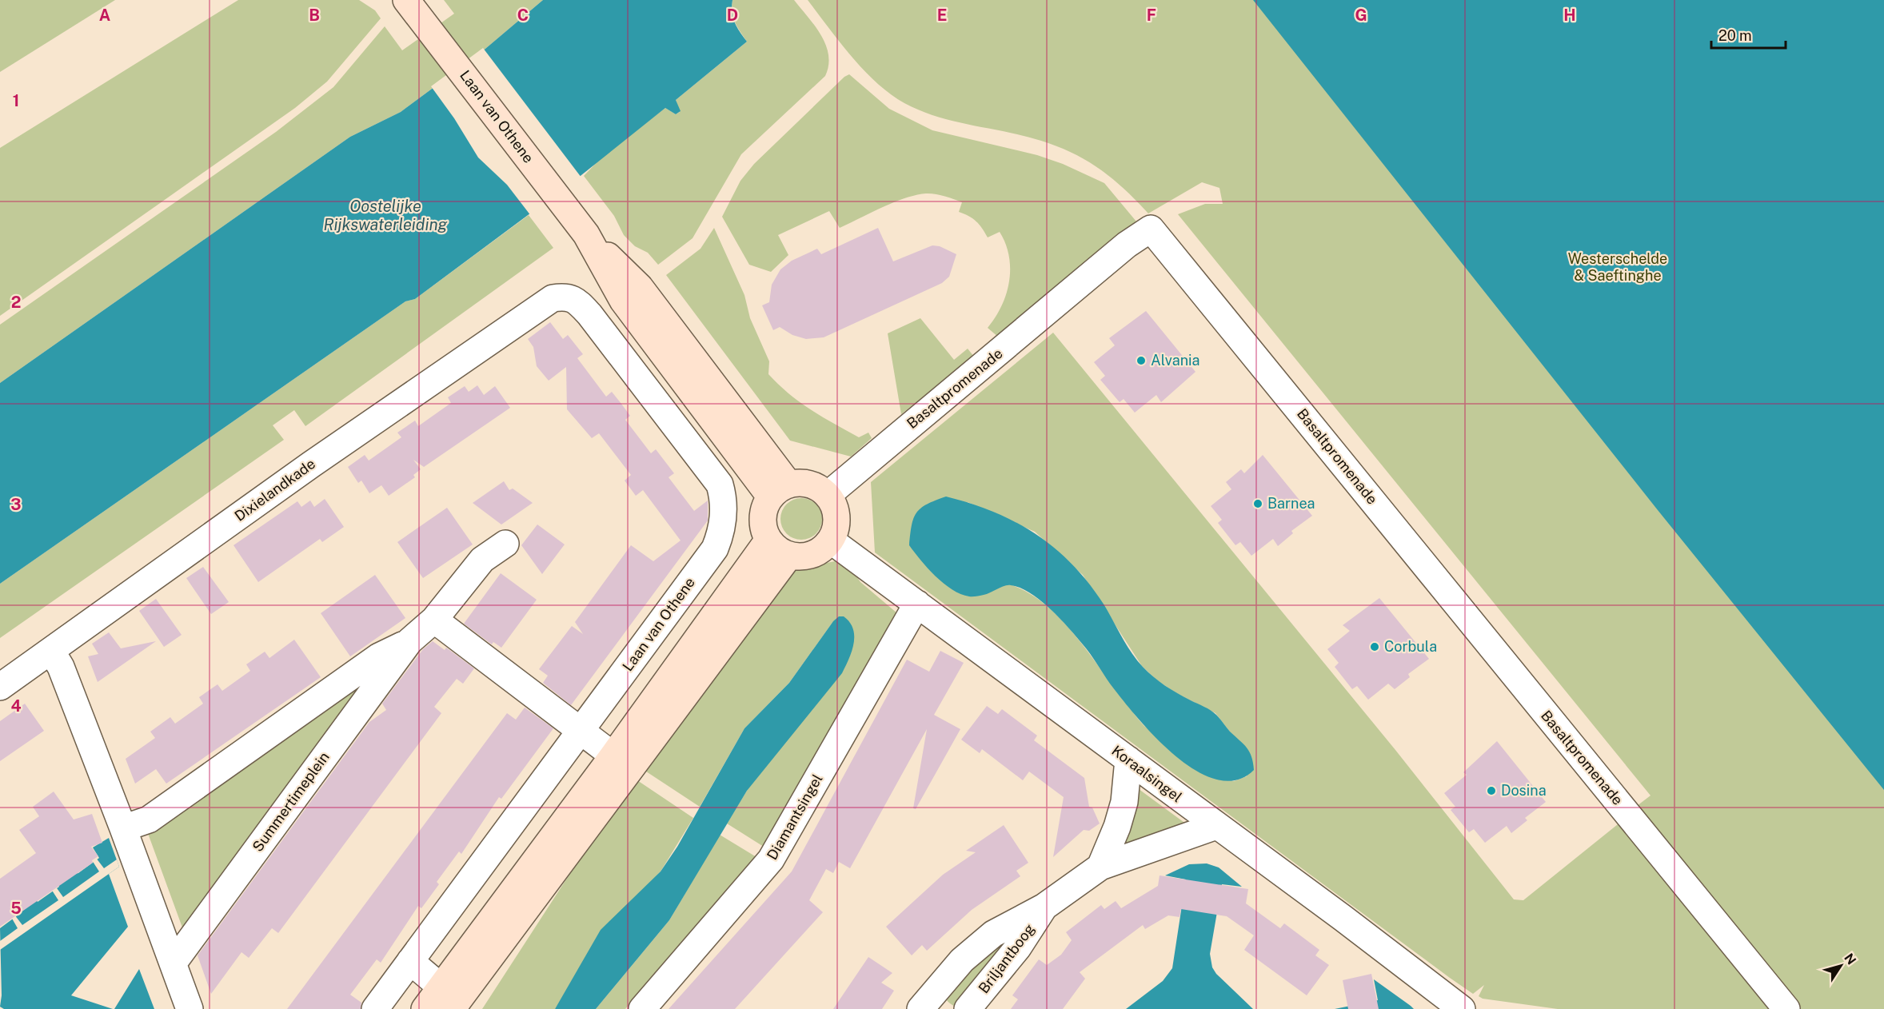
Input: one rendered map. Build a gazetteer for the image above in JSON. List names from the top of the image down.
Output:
{
  "streets": {
    "street": [
      "Laan van Othene",
      "Basaltpromenade",
      "Dixielandkade",
      "Koraalsingel",
      "Summertimeplein",
      "Diamantsingel",
      "Briljantboog"
    ]
  },
  "crossings": [
    ["Laan van Othene", "Basaltpromenade"],
    ["Laan van Othene", "Dixielandkade"],
    ["Laan van Othene", "Koraalsingel"],
    ["Basaltpromenade", "Koraalsingel"],
    ["Koraalsingel", "Diamantsingel"],
    ["Koraalsingel", "Briljantboog"]
  ],
  "water": ["Oostelijke Rijkswaterleiding"],
  "parks": ["Westerschelde & Saeftinghe"],
  "places": [
    "Alvania",
    "Barnea",
    "Corbula",
    "Dosina"
  ],
  "scale_bar": "20 m",
  "north": "top right",
  "grid": {
    "columns": [
      "A",
      "B",
      "C",
      "D",
      "E",
      "F",
      "G",
      "H"
    ],
    "rows": [
      "1",
      "2",
      "3",
      "4",
      "5"
    ]
  }
}
